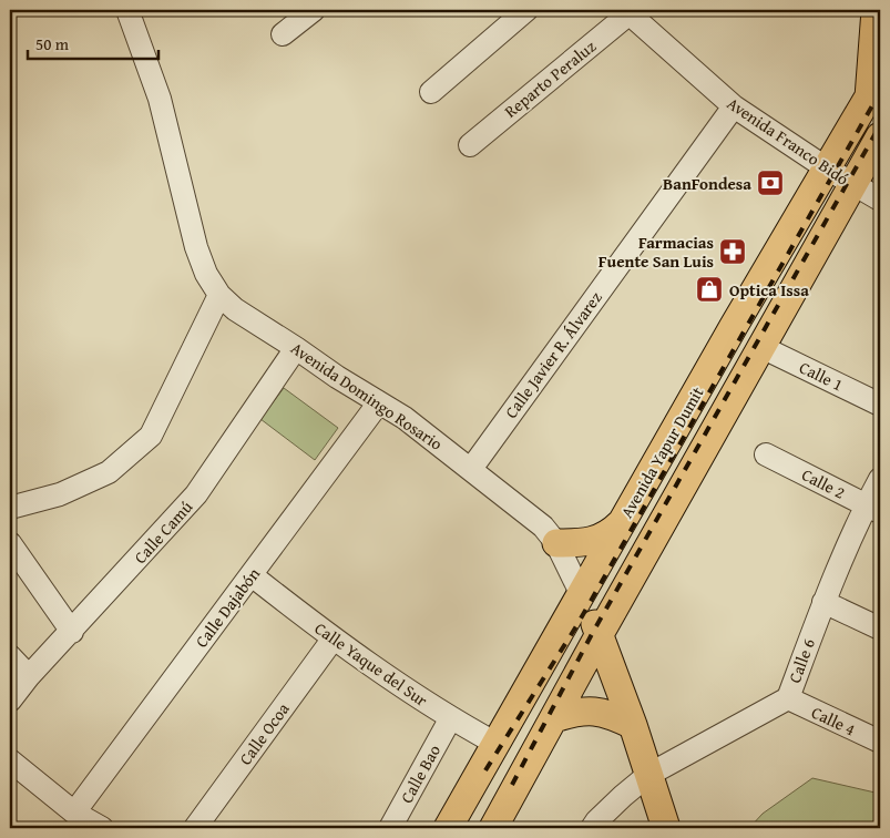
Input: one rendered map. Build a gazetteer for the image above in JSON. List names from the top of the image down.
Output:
{
  "streets": {
    "main road": ["Avenida Domingo Rosario", "Avenida Yapur Dumit"],
    "street": [
      "Reparto Peraluz",
      "Avenida Franco Bidó",
      "Calle Javier R. Álvarez",
      "Calle 1",
      "Calle 2",
      "Calle Camú",
      "Calle Dajabón",
      "Calle 6",
      "Calle Yaque del Sur",
      "Calle 4",
      "Calle Ocoa",
      "Calle Bao"
    ]
  },
  "crossings": [
    ["Reparto Peraluz", "Avenida Franco Bidó"],
    ["Avenida Franco Bidó", "Calle Javier R. Álvarez"],
    ["Avenida Franco Bidó", "Avenida Yapur Dumit"],
    ["Calle Javier R. Álvarez", "Avenida Domingo Rosario"],
    ["Avenida Domingo Rosario", "Avenida Yapur Dumit"],
    ["Avenida Domingo Rosario", "Calle Camú"],
    ["Avenida Domingo Rosario", "Calle Dajabón"],
    ["Avenida Domingo Rosario", "Calle 6"],
    ["Avenida Yapur Dumit", "Calle Yaque del Sur"],
    ["Calle 2", "Calle 6"],
    ["Calle Dajabón", "Calle Yaque del Sur"],
    ["Calle 6", "Calle 4"],
    ["Calle Yaque del Sur", "Calle Ocoa"],
    ["Calle Yaque del Sur", "Calle Bao"]
  ],
  "places": {
    "bank": ["BanFondesa"],
    "pharmacy": ["Farmacias Fuente San Luis"],
    "shop": ["Optica Issa"]
  },
  "scale_bar": "50 m"
}
